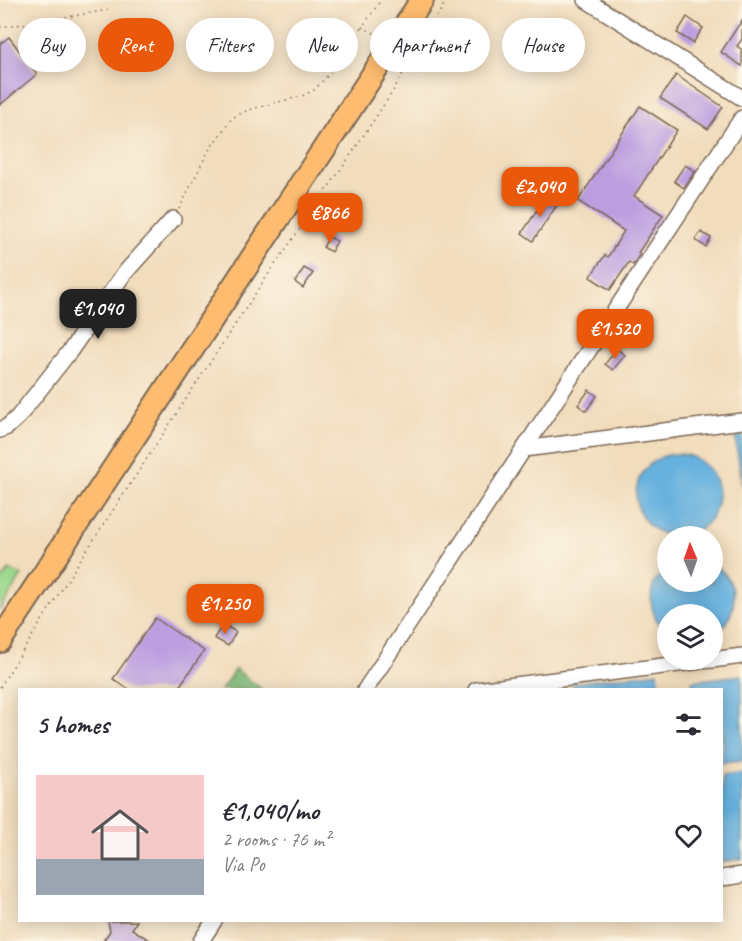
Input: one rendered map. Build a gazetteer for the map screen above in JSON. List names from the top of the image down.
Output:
{
  "north": "top",
  "page": {
    "chip": [
      "Buy",
      "Rent",
      "Filters",
      "New",
      "Apartment",
      "House"
    ],
    "price": [
      "€2,040",
      "€866",
      "€1,040",
      "€1,520",
      "€1,250"
    ],
    "heading": "5 homes",
    "list": [
      {
        "name": "€1,040/mo",
        "note": "2 rooms · 76 m² · Via Po"
      }
    ]
  }
}
